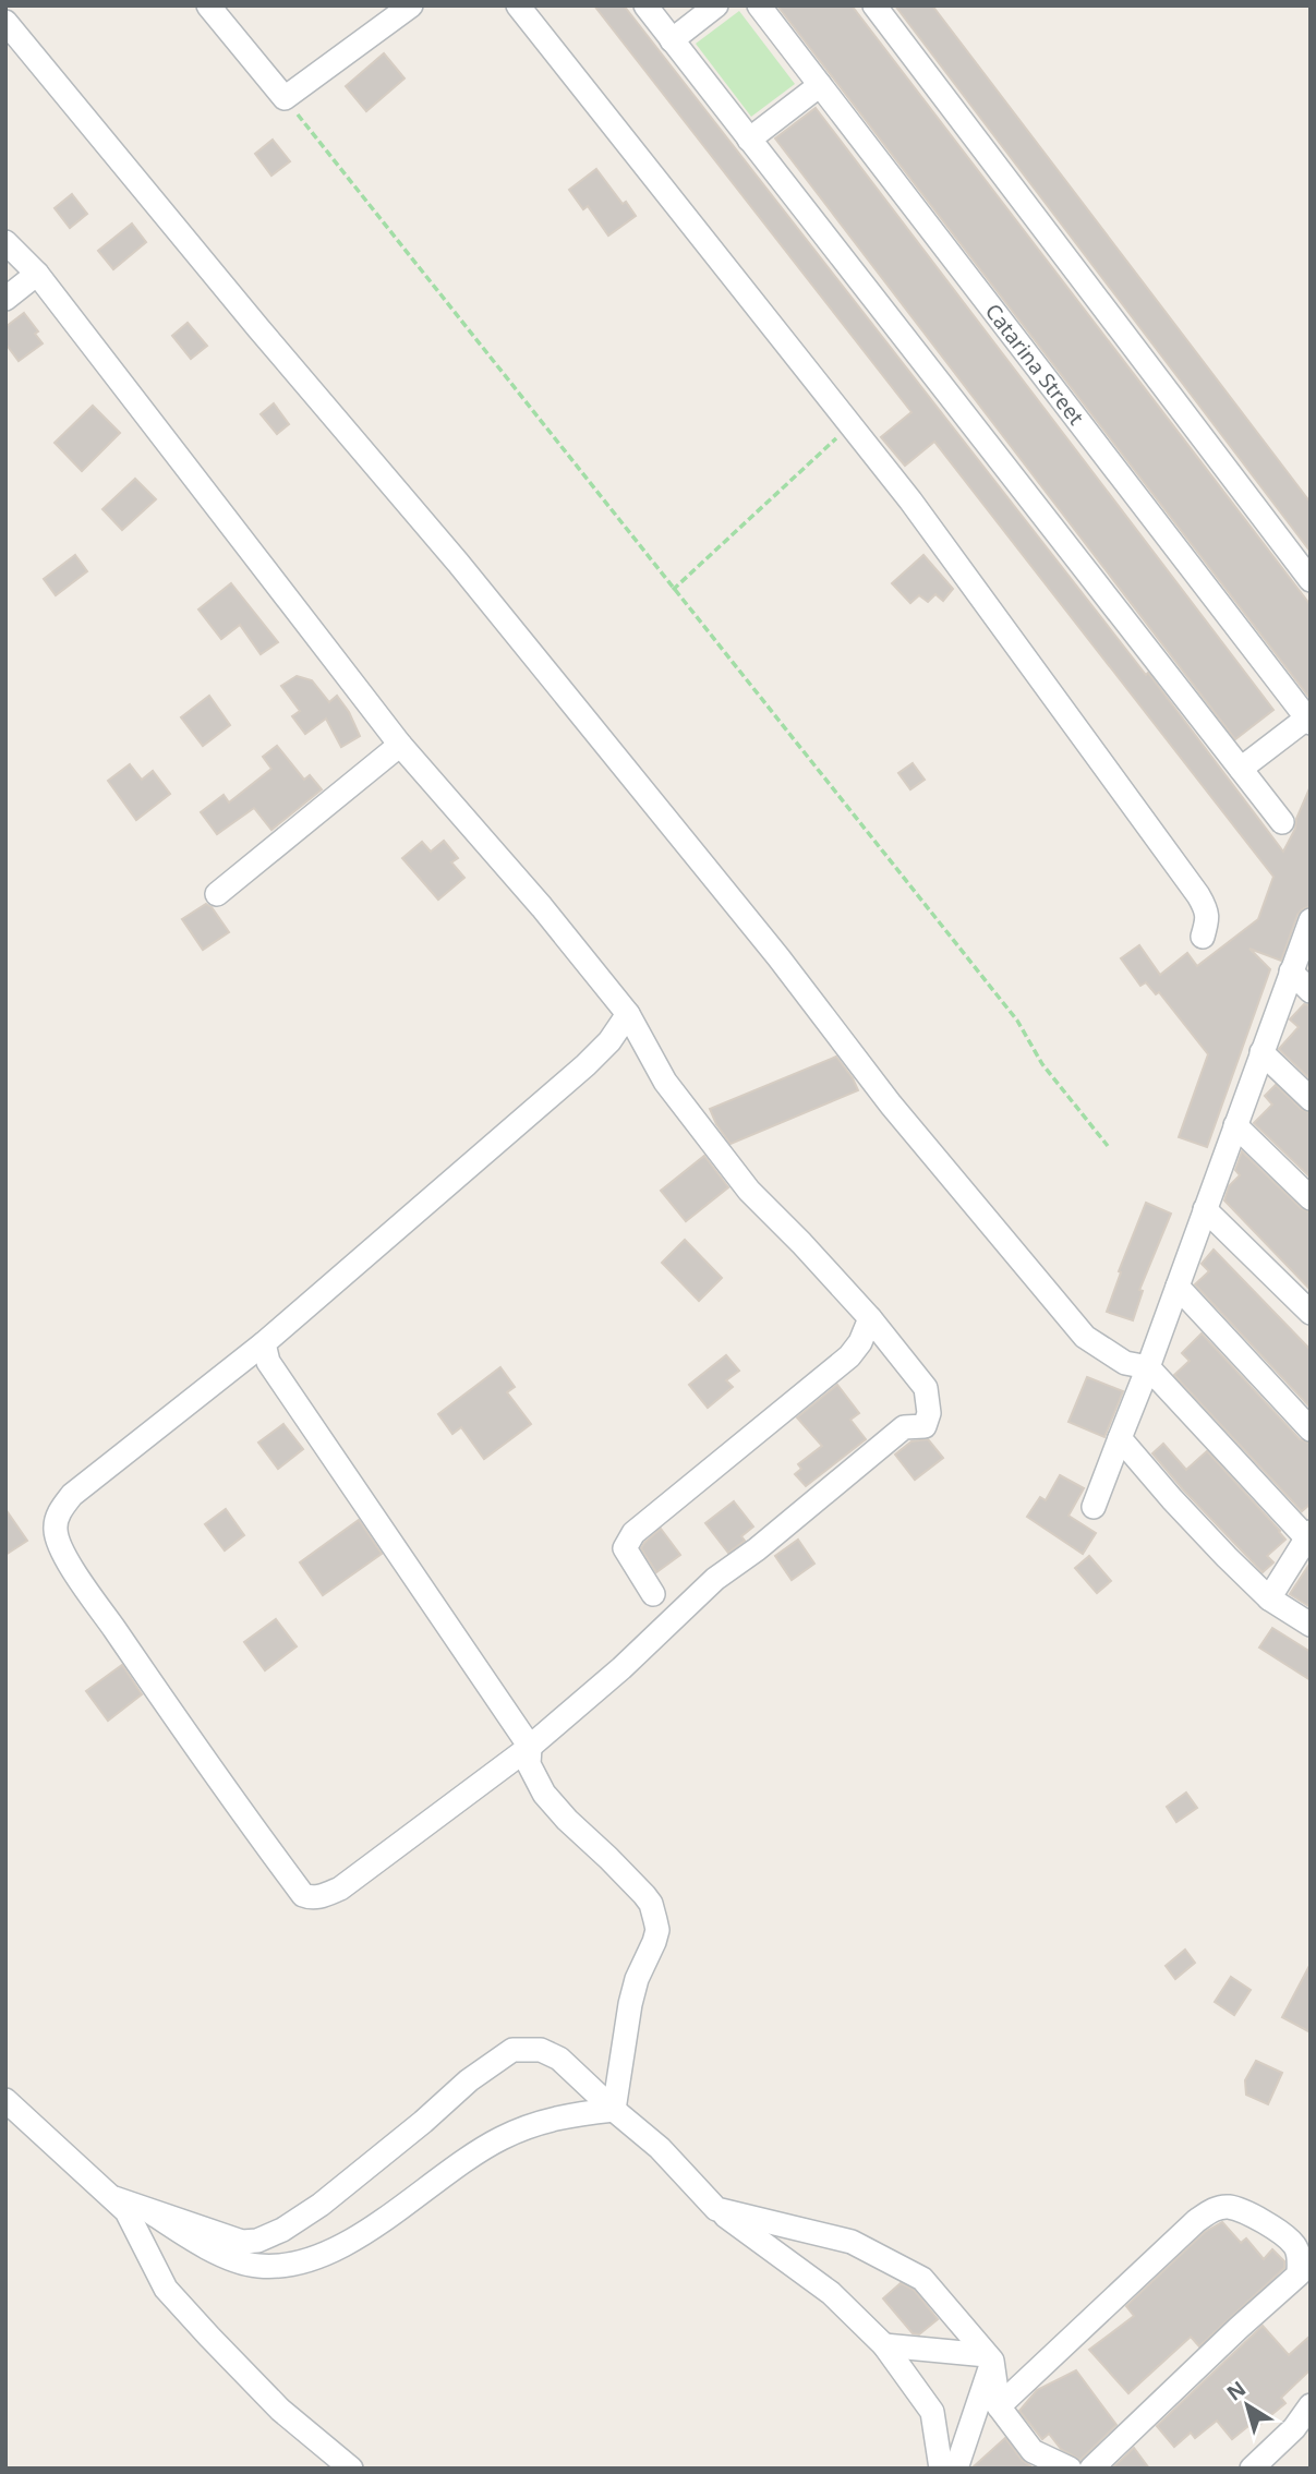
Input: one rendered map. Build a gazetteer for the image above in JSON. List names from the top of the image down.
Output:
{
  "streets": {
    "street": ["Catarina Street"]
  },
  "north": "top left"
}
